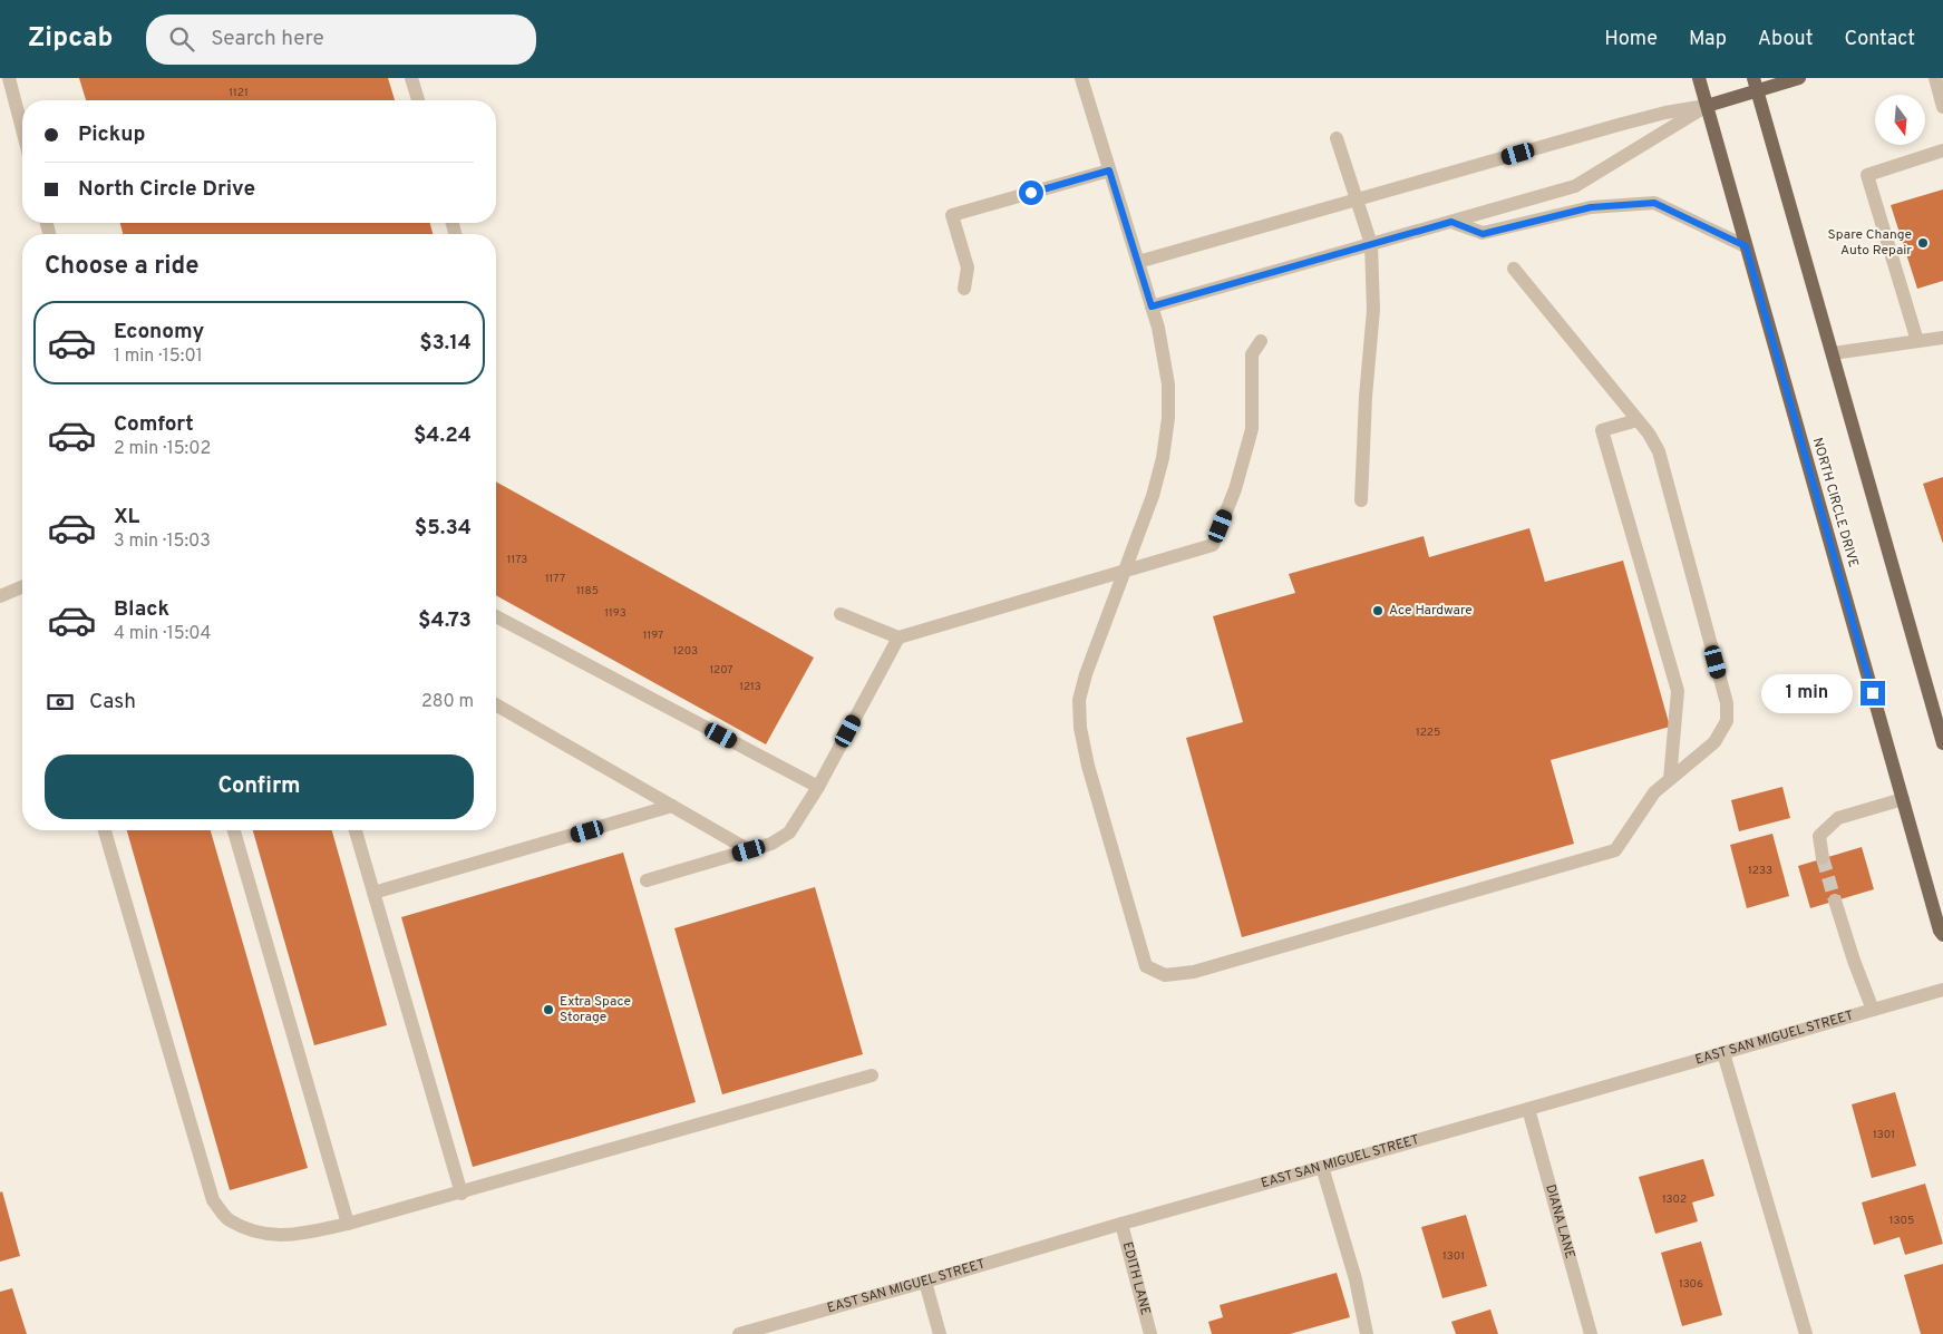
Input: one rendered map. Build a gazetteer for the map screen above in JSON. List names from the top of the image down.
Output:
{
  "streets": {
    "main road": ["NORTH CIRCLE DRIVE"],
    "street": ["EAST SAN MIGUEL STREET", "DIANA LANE", "EDITH LANE"]
  },
  "crossings": [
    ["EAST SAN MIGUEL STREET", "DIANA LANE"],
    ["EAST SAN MIGUEL STREET", "EDITH LANE"]
  ],
  "places": ["Spare Change Auto Repair", "Ace Hardware", "Extra Space Storage"],
  "house_numbers": [
    "1121",
    "1173",
    "1177",
    "1185",
    "1193",
    "1197",
    "1203",
    "1207",
    "1213",
    "1225",
    "1233",
    "1301",
    "1302",
    "1305",
    "1301",
    "1306"
  ],
  "north": "bottom",
  "page": {
    "header": "Zipcab",
    "search": "Search here",
    "nav": [
      "Home",
      "Map",
      "About",
      "Contact"
    ],
    "banner": ["Pickup", "North Circle Drive"],
    "heading": "Choose a ride",
    "list": [
      {
        "name": "Economy",
        "note": "1 min · 15:01",
        "value": "$3.14"
      },
      {
        "name": "Comfort",
        "note": "2 min · 15:02",
        "value": "$4.24"
      },
      {
        "name": "XL",
        "note": "3 min · 15:03",
        "value": "$5.34"
      },
      {
        "name": "Black",
        "note": "4 min · 15:04",
        "value": "$4.73"
      }
    ],
    "pay": ["Cash", "280 m"],
    "bubble": "1 min",
    "buttons": "Confirm"
  }
}
